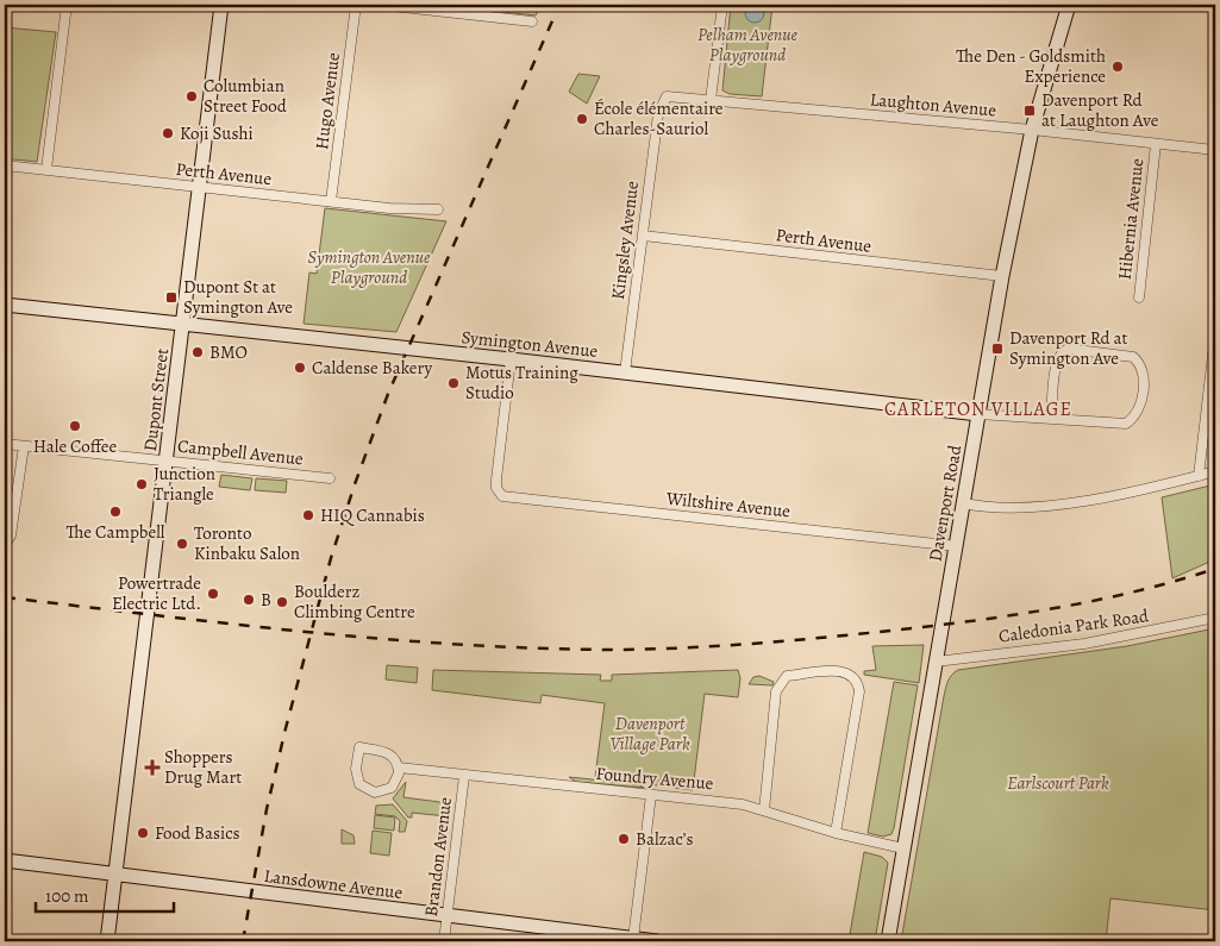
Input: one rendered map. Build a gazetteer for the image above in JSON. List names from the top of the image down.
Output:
{
  "streets": {
    "street": [
      "Hugo Avenue",
      "Laughton Avenue",
      "Perth Avenue",
      "Hibernia Avenue",
      "Kingsley Avenue",
      "Symington Avenue",
      "Dupont Street",
      "Campbell Avenue",
      "Davenport Road",
      "Wiltshire Avenue",
      "Caledonia Park Road",
      "Foundry Avenue",
      "Brandon Avenue",
      "Lansdowne Avenue"
    ]
  },
  "crossings": [
    ["Hugo Avenue", "Perth Avenue"],
    ["Laughton Avenue", "Hibernia Avenue"],
    ["Laughton Avenue", "Kingsley Avenue"],
    ["Laughton Avenue", "Davenport Road"],
    ["Perth Avenue", "Kingsley Avenue"],
    ["Perth Avenue", "Dupont Street"],
    ["Perth Avenue", "Davenport Road"],
    ["Kingsley Avenue", "Symington Avenue"],
    ["Symington Avenue", "Dupont Street"],
    ["Symington Avenue", "Davenport Road"],
    ["Symington Avenue", "Wiltshire Avenue"],
    ["Dupont Street", "Campbell Avenue"],
    ["Dupont Street", "Lansdowne Avenue"],
    ["Davenport Road", "Wiltshire Avenue"],
    ["Davenport Road", "Caledonia Park Road"],
    ["Davenport Road", "Foundry Avenue"],
    ["Foundry Avenue", "Brandon Avenue"],
    ["Brandon Avenue", "Lansdowne Avenue"]
  ],
  "districts": ["CARLETON VILLAGE"],
  "parks": [
    "Pelham Avenue Playground",
    "Symington Avenue Playground",
    "Davenport Village Park",
    "Earlscourt Park"
  ],
  "places": {
    "other": [
      "The Den - Goldsmith Experience",
      "Columbian Street Food",
      "École élémentaire Charles-Sauriol",
      "Koji Sushi",
      "BMO",
      "Caldense Bakery",
      "Motus Training Studio",
      "Hale Coffee",
      "Junction Triangle",
      "The Campbell",
      "HIQ Cannabis",
      "Toronto Kinbaku Salon",
      "Powertrade Electric Ltd.",
      "B",
      "Boulderz Climbing Centre",
      "Food Basics",
      "Balzac’s"
    ],
    "transit": ["Davenport Rd at Laughton Ave", "Dupont St at Symington Ave", "Davenport Rd at Symington Ave"],
    "health": ["Shoppers Drug Mart"]
  },
  "scale_bar": "100 m"
}
